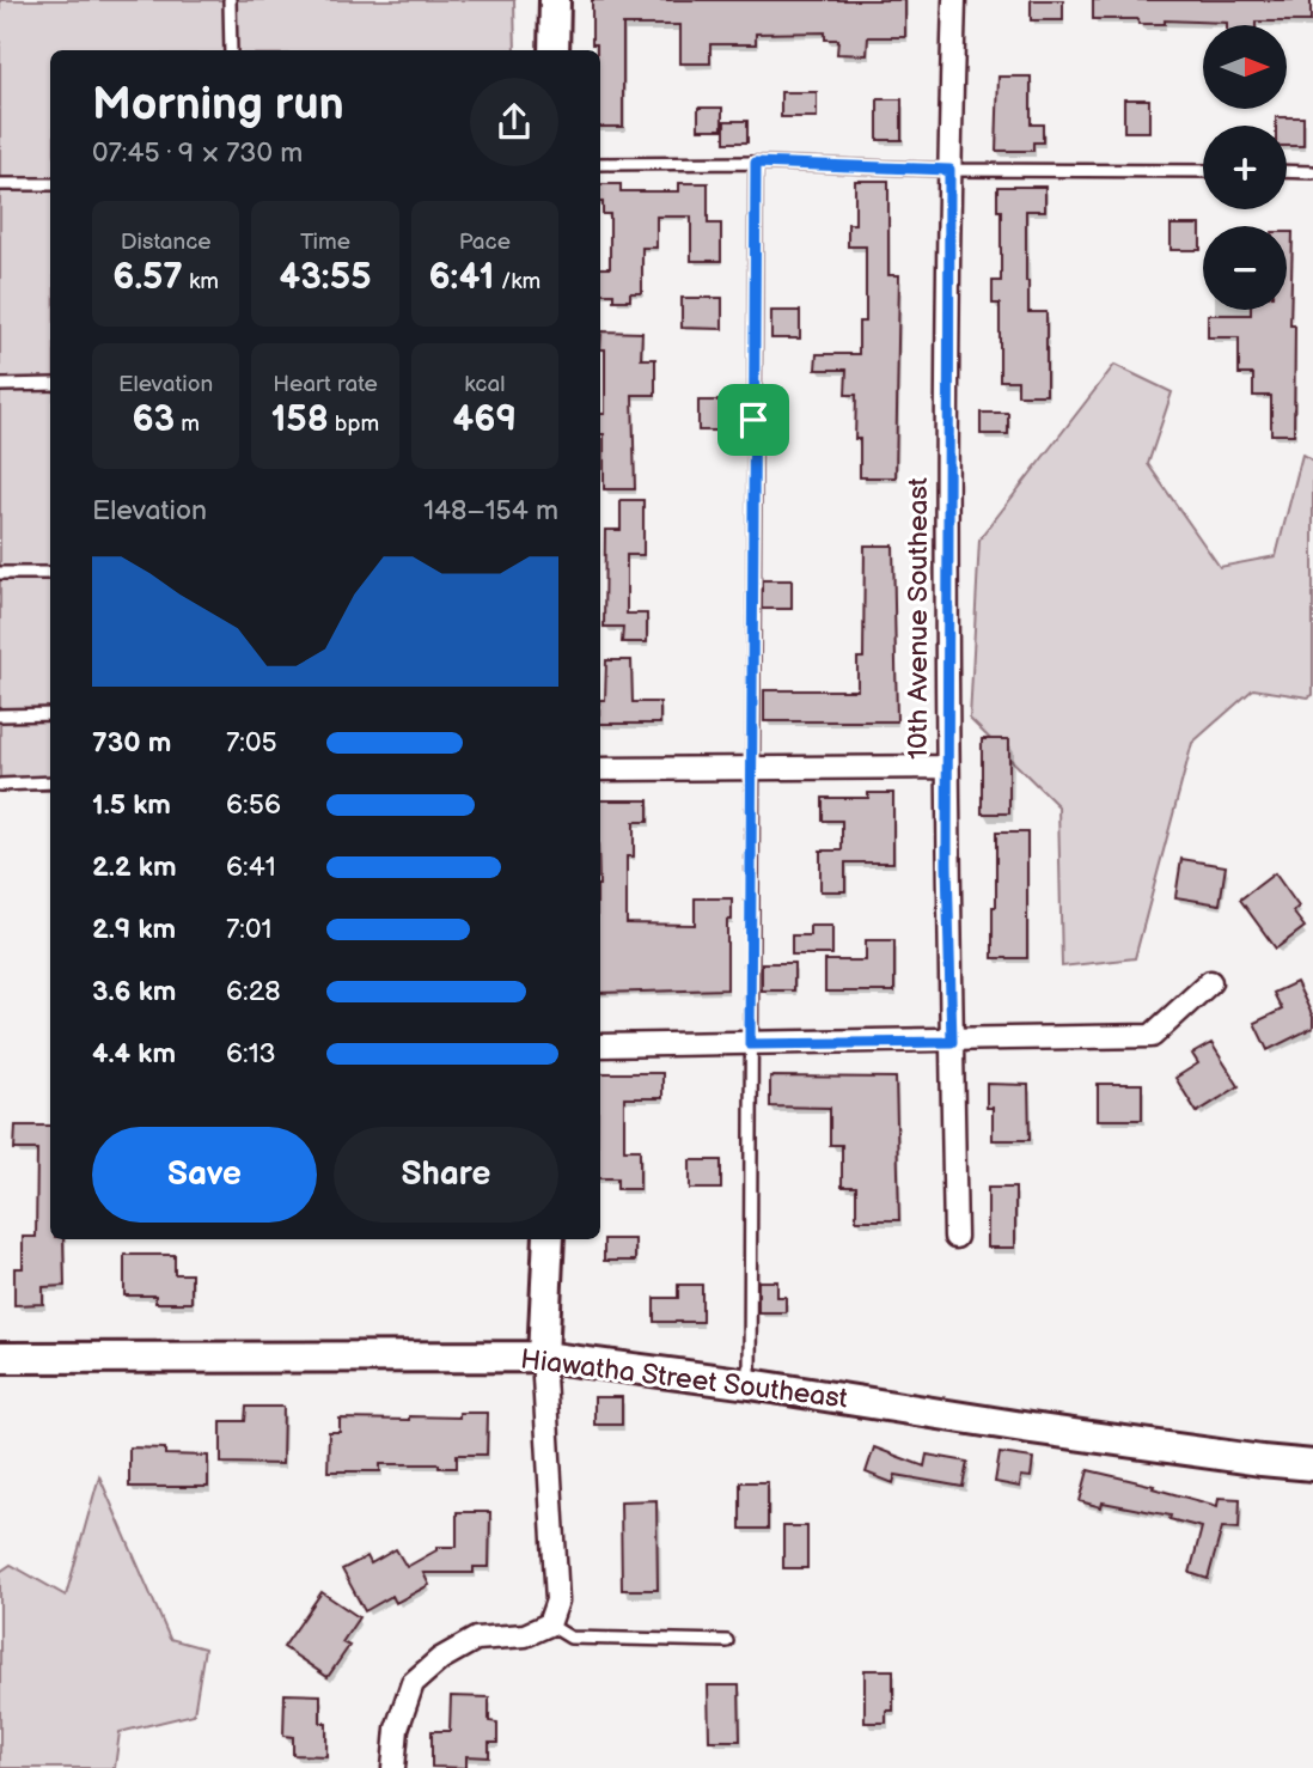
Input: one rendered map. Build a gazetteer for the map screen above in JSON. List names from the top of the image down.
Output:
{
  "streets": {
    "street": ["10th Avenue Southeast", "Hiawatha Street Southeast"]
  },
  "north": "right",
  "page": {
    "map_buttons": ["+", "−"],
    "heading": ["Morning run", "07:45 · 9 × 730 m"],
    "stats": [
      ["Distance", "6.57 km"],
      ["Time", "43:55"],
      ["Pace", "6:41 /km"],
      ["Elevation", "63 m"],
      ["Heart rate", "158 bpm"],
      ["kcal", "469"]
    ],
    "chart": ["Elevation", "148–154 m"],
    "list": [
      {
        "name": "730 m",
        "note": "7:05"
      },
      {
        "name": "1.5 km",
        "note": "6:56"
      },
      {
        "name": "2.2 km",
        "note": "6:41"
      },
      {
        "name": "2.9 km",
        "note": "7:01"
      },
      {
        "name": "3.6 km",
        "note": "6:28"
      },
      {
        "name": "4.4 km",
        "note": "6:13"
      }
    ],
    "buttons": ["Save", "Share"]
  }
}
